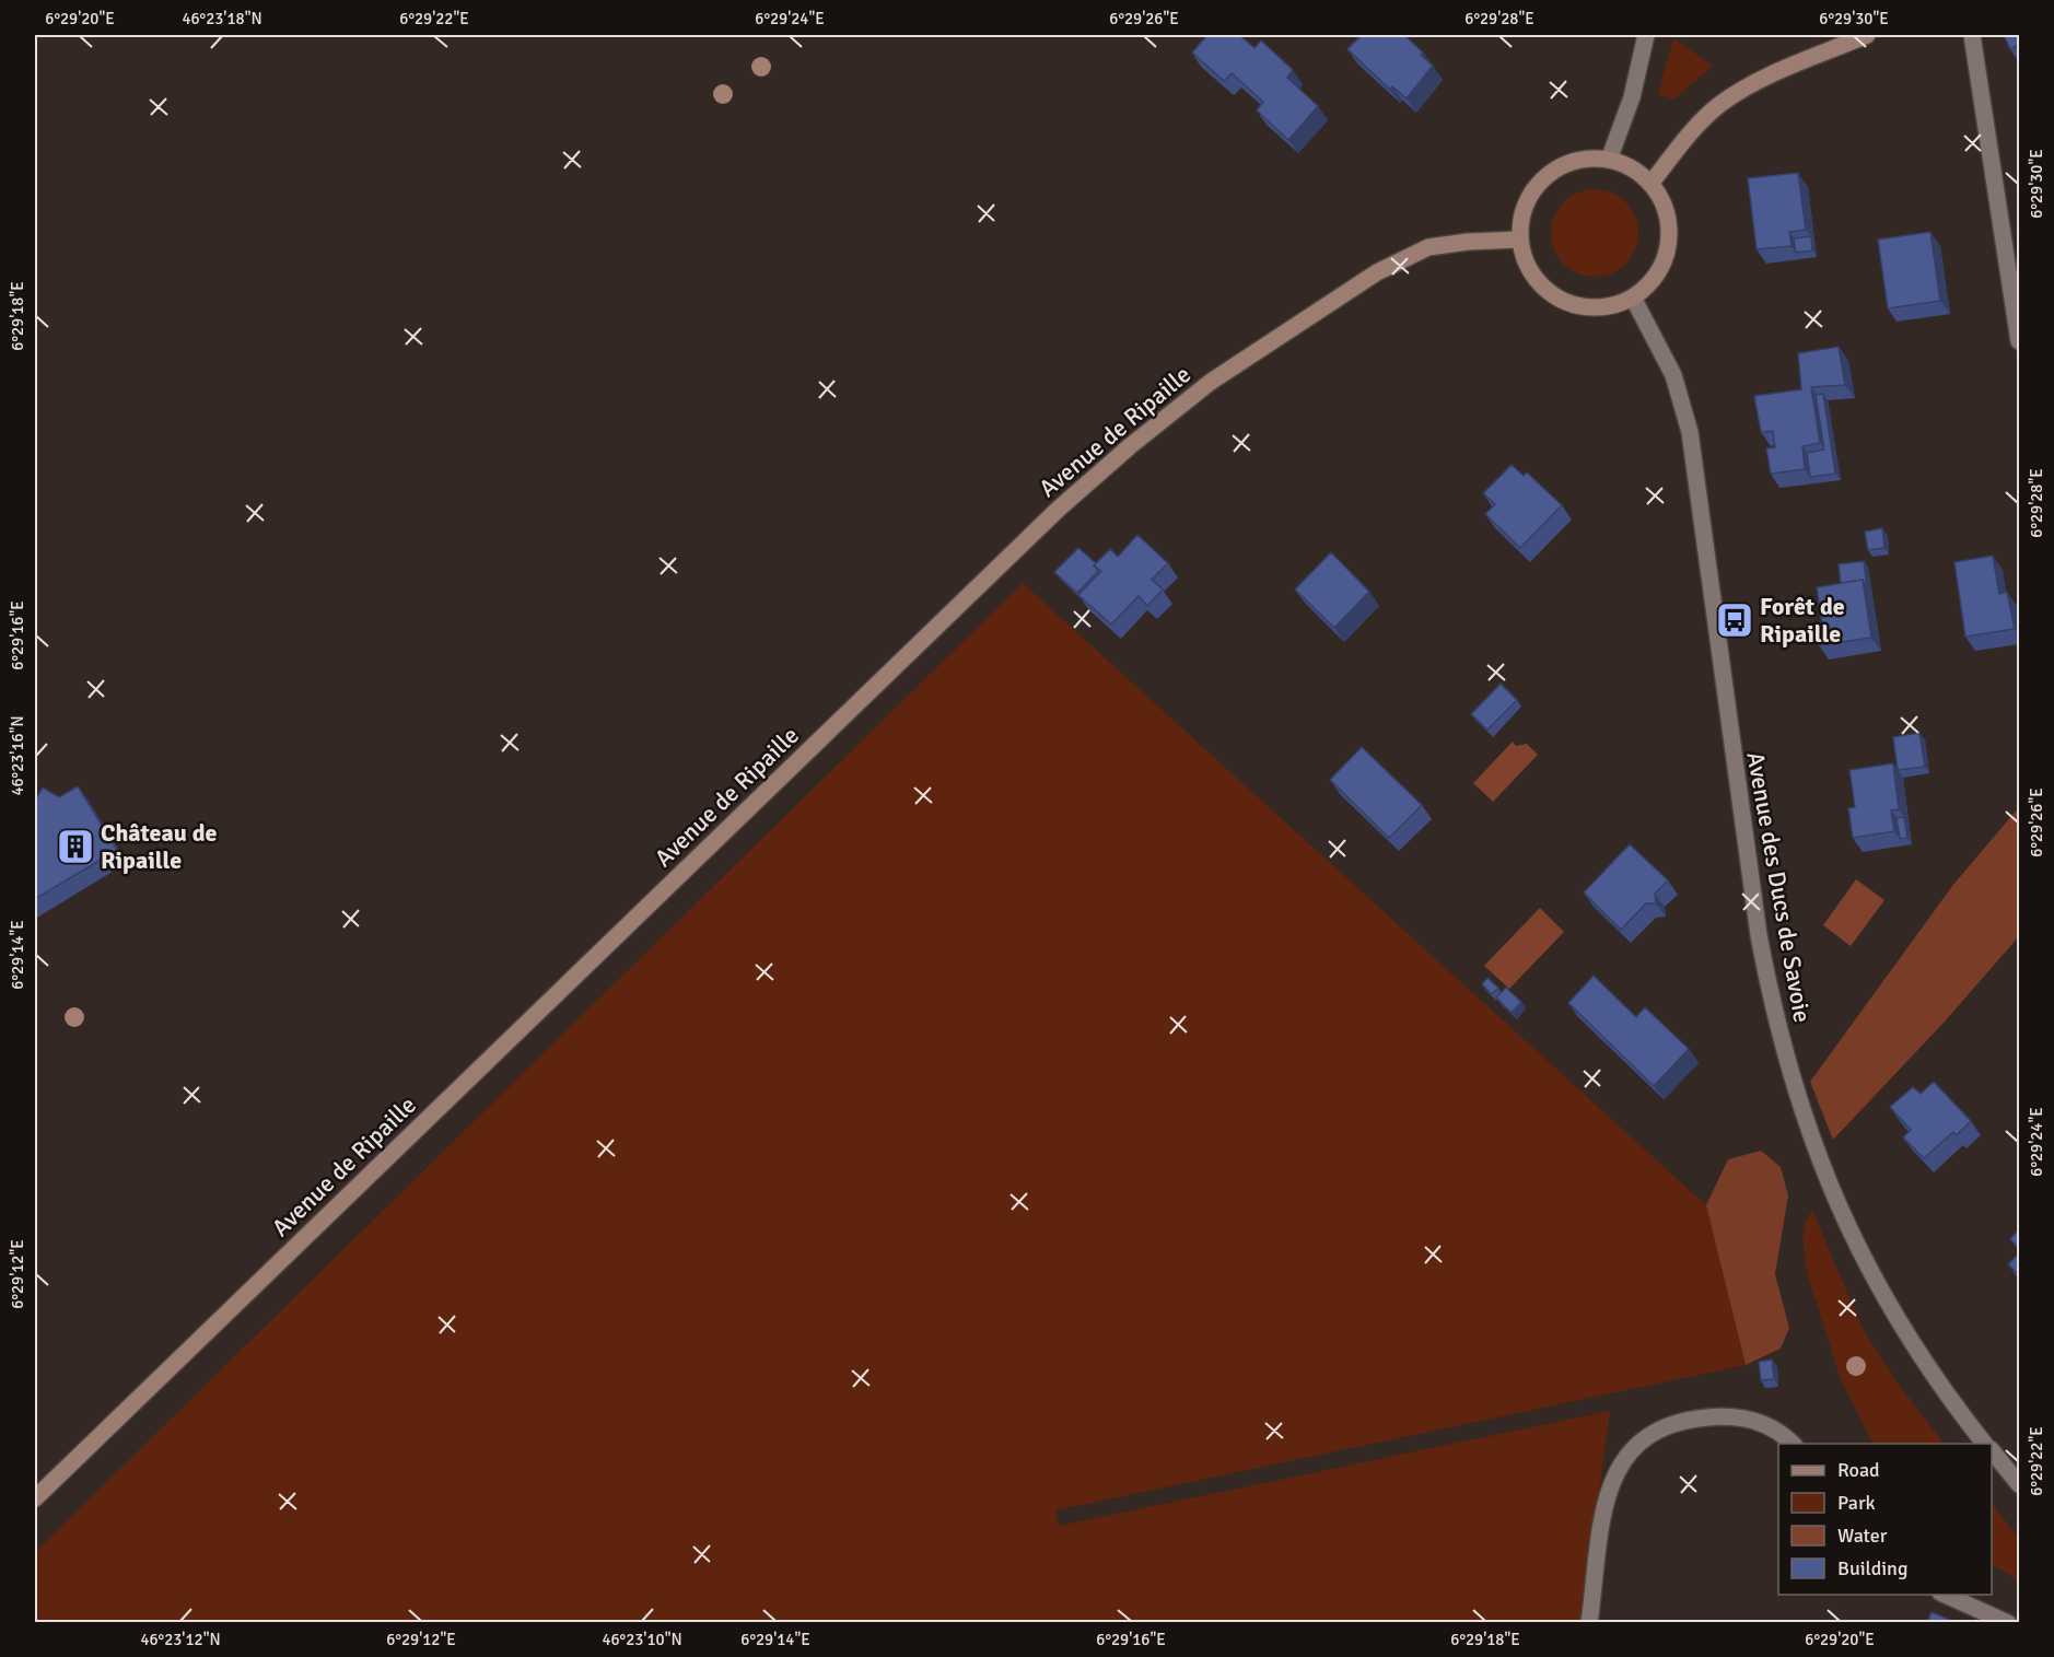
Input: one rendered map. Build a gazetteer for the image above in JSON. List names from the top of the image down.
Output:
{
  "streets": {
    "street": ["Avenue de Ripaille", "Avenue des Ducs de Savoie"]
  },
  "crossings": [
    ["Avenue de Ripaille", "Avenue des Ducs de Savoie"]
  ],
  "places": {
    "bus stop": ["Forêt de Ripaille"],
    "building": ["Château de Ripaille"]
  },
  "legend": [
    "Road",
    "Park",
    "Water",
    "Building"
  ],
  "coordinates": [
    "6°29'20\"E",
    "46°23'18\"N",
    "6°29'22\"E",
    "6°29'24\"E",
    "6°29'26\"E",
    "6°29'28\"E",
    "6°29'30\"E",
    "6°29'18\"E",
    "6°29'16\"E",
    "46°23'16\"N",
    "6°29'14\"E",
    "6°29'12\"E",
    "46°23'12\"N",
    "46°23'10\"N"
  ]
}
